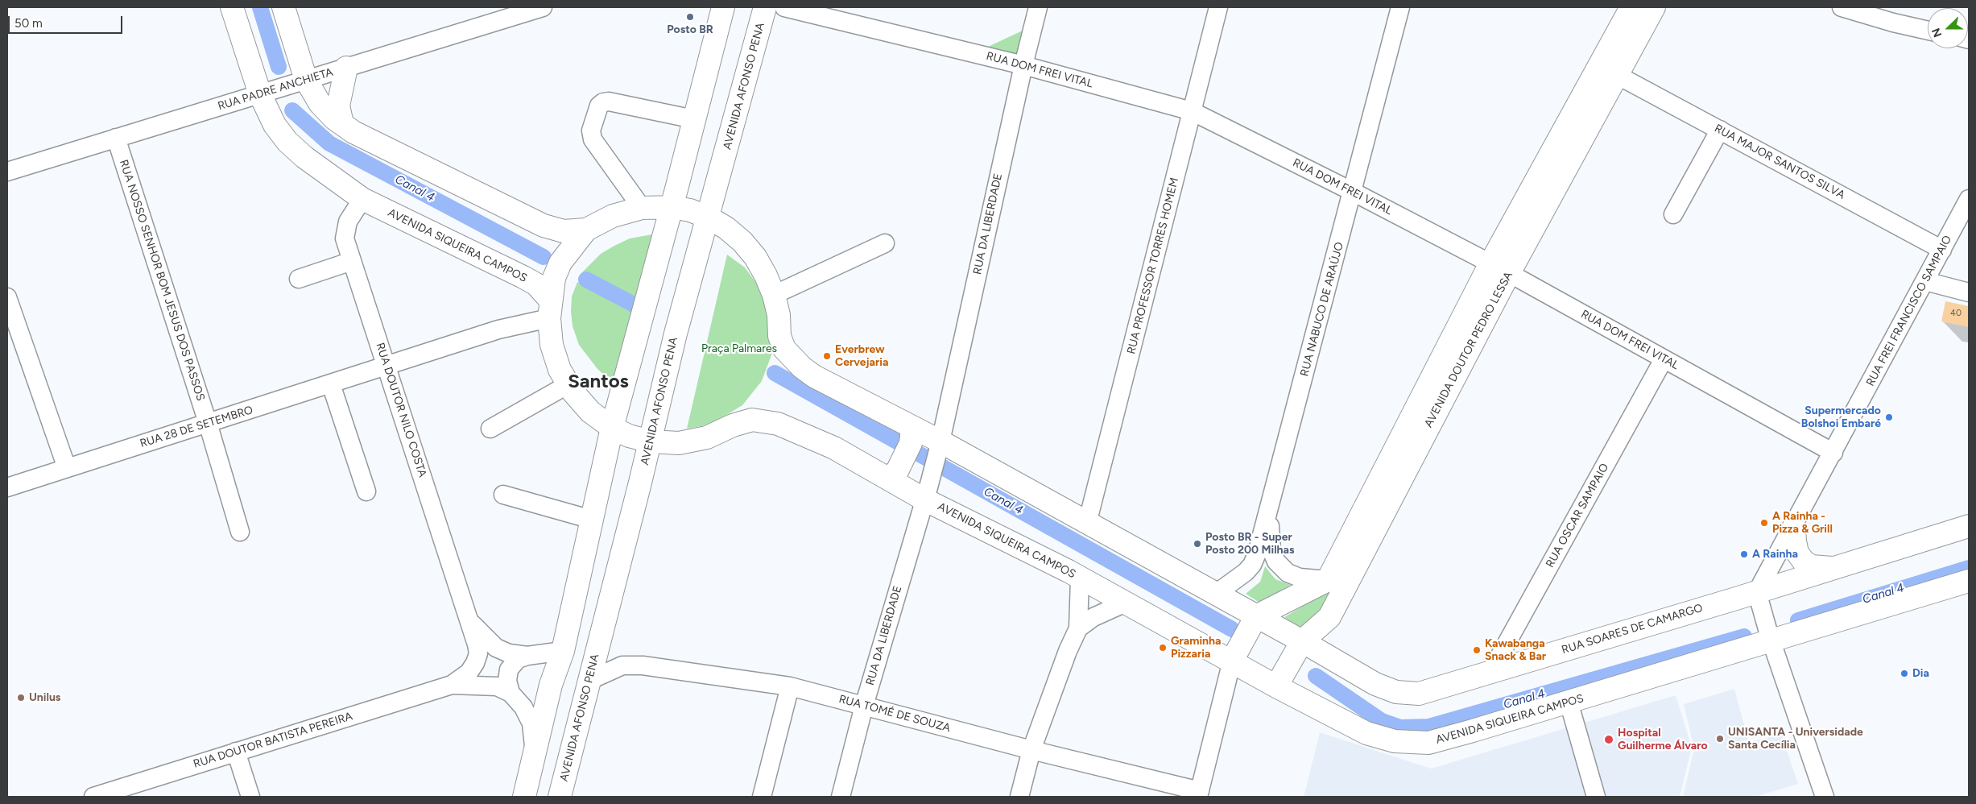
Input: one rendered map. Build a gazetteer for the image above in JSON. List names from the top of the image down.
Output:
{
  "streets": {
    "main road": [
      "AVENIDA AFONSO PENA",
      "AVENIDA SIQUEIRA CAMPOS",
      "AVENIDA DOUTOR PEDRO LESSA",
      "RUA SOARES DE CAMARGO"
    ],
    "street": [
      "RUA DOM FREI VITAL",
      "RUA PADRE ANCHIETA",
      "RUA MAJOR SANTOS SILVA",
      "RUA DA LIBERDADE",
      "RUA PROFESSOR TORRES HOMEM",
      "RUA NOSSO SENHOR BOM JESUS DOS PASSOS",
      "RUA NABUCO DE ARAÚJO",
      "RUA FREI FRANCISCO SAMPAIO",
      "RUA DOUTOR NILO COSTA",
      "RUA 28 DE SETEMBRO",
      "RUA OSCAR SAMPAIO",
      "RUA TOMÉ DE SOUZA",
      "RUA DOUTOR BATISTA PEREIRA"
    ]
  },
  "crossings": [
    ["RUA DOM FREI VITAL", "RUA DA LIBERDADE"],
    ["RUA DOM FREI VITAL", "RUA PROFESSOR TORRES HOMEM"],
    ["RUA DOM FREI VITAL", "RUA NABUCO DE ARAÚJO"],
    ["RUA DOM FREI VITAL", "RUA FREI FRANCISCO SAMPAIO"],
    ["RUA DOM FREI VITAL", "AVENIDA DOUTOR PEDRO LESSA"],
    ["RUA DOM FREI VITAL", "RUA OSCAR SAMPAIO"],
    ["AVENIDA AFONSO PENA", "AVENIDA SIQUEIRA CAMPOS"],
    ["AVENIDA AFONSO PENA", "RUA TOMÉ DE SOUZA"],
    ["RUA PADRE ANCHIETA", "AVENIDA SIQUEIRA CAMPOS"],
    ["RUA PADRE ANCHIETA", "RUA NOSSO SENHOR BOM JESUS DOS PASSOS"],
    ["RUA MAJOR SANTOS SILVA", "RUA FREI FRANCISCO SAMPAIO"],
    ["RUA MAJOR SANTOS SILVA", "AVENIDA DOUTOR PEDRO LESSA"],
    ["RUA DA LIBERDADE", "AVENIDA SIQUEIRA CAMPOS"],
    ["RUA DA LIBERDADE", "RUA TOMÉ DE SOUZA"],
    ["AVENIDA SIQUEIRA CAMPOS", "AVENIDA DOUTOR PEDRO LESSA"],
    ["AVENIDA SIQUEIRA CAMPOS", "RUA DOUTOR NILO COSTA"],
    ["AVENIDA SIQUEIRA CAMPOS", "RUA 28 DE SETEMBRO"],
    ["RUA NOSSO SENHOR BOM JESUS DOS PASSOS", "RUA 28 DE SETEMBRO"],
    ["RUA FREI FRANCISCO SAMPAIO", "RUA SOARES DE CAMARGO"],
    ["AVENIDA DOUTOR PEDRO LESSA", "RUA SOARES DE CAMARGO"],
    ["RUA DOUTOR NILO COSTA", "RUA 28 DE SETEMBRO"],
    ["RUA DOUTOR NILO COSTA", "RUA DOUTOR BATISTA PEREIRA"],
    ["RUA OSCAR SAMPAIO", "RUA SOARES DE CAMARGO"]
  ],
  "districts": ["Santos"],
  "water": ["Canal 4"],
  "parks": ["Praça Palmares"],
  "places": [
    "Posto BR",
    "Everbrew Cervejaria",
    "Supermercado Bolshoi Embaré",
    "A Rainha - Pizza & Grill",
    "Posto BR - Super Posto 200 Milhas",
    "A Rainha",
    "Graminha Pizzaria",
    "Kawabanga Snack & Bar",
    "Dia",
    "Unilus",
    "UNISANTA - Universidade Santa Cecília",
    "Hospital Guilherme Álvaro"
  ],
  "house_numbers": ["40"],
  "scale_bar": "50 m",
  "north": "left"
}
